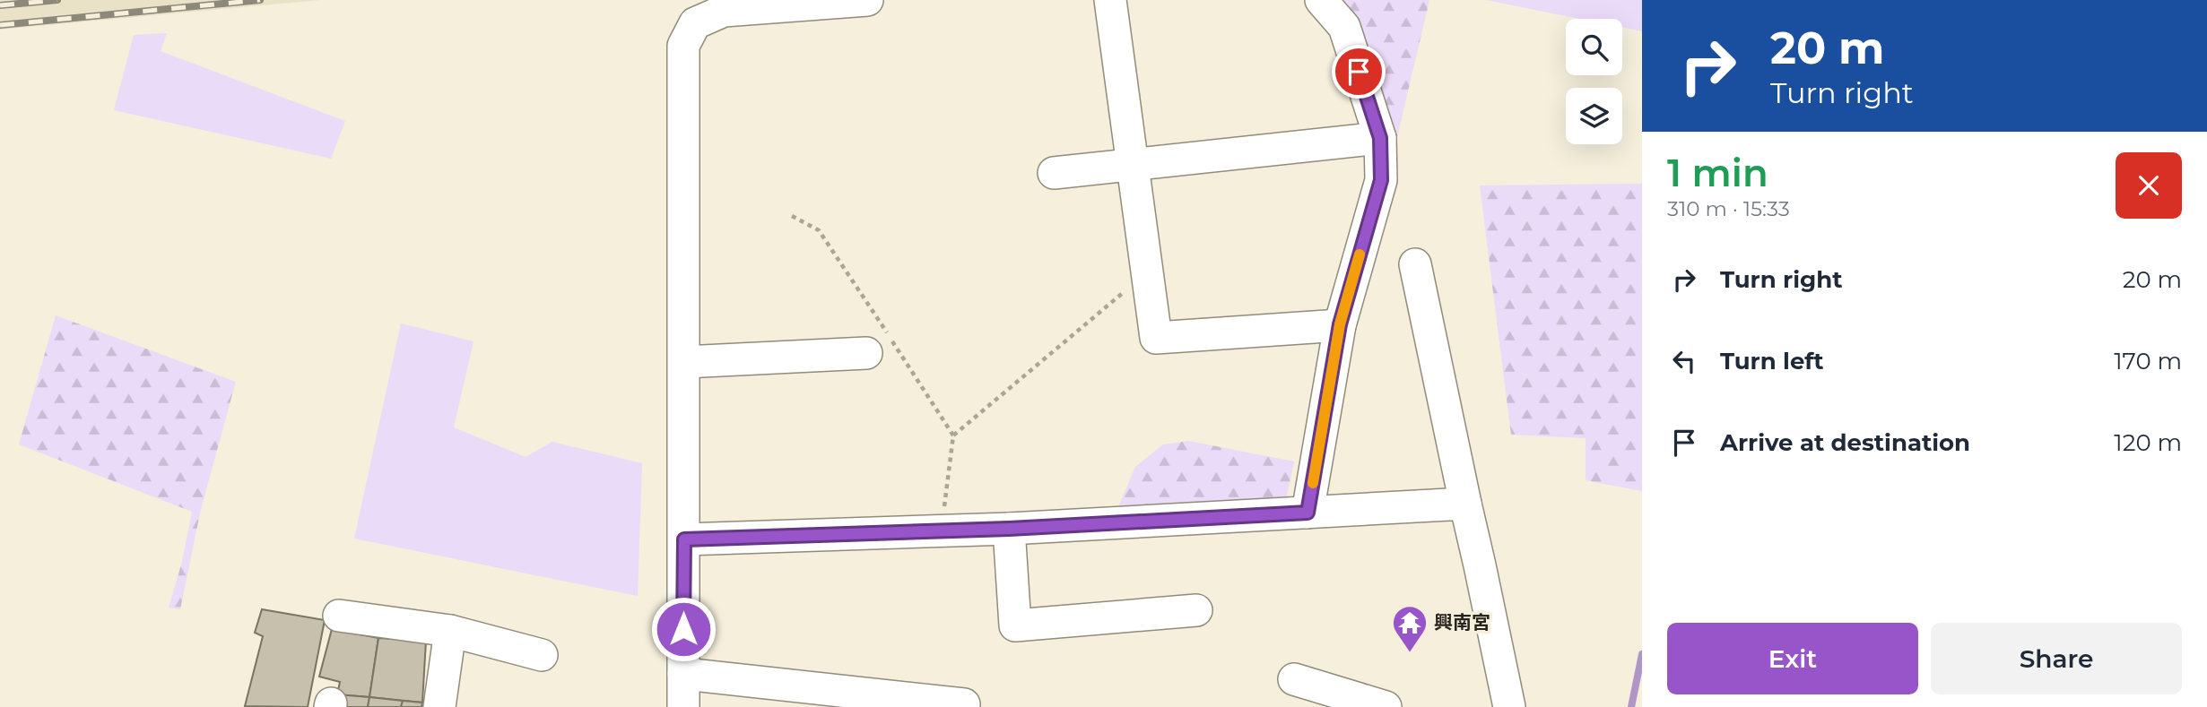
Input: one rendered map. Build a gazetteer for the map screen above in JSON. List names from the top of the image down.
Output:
{
  "places": {
    "temple": ["興南宮"]
  },
  "page": {
    "turn": ["20 m", "Turn right"],
    "heading": ["1 min", "310 m · 15:33"],
    "list": [
      {
        "name": "Turn right",
        "value": "20 m"
      },
      {
        "name": "Turn left",
        "value": "170 m"
      },
      {
        "name": "Arrive at destination",
        "value": "120 m"
      }
    ],
    "buttons": ["Exit", "Share"]
  }
}
